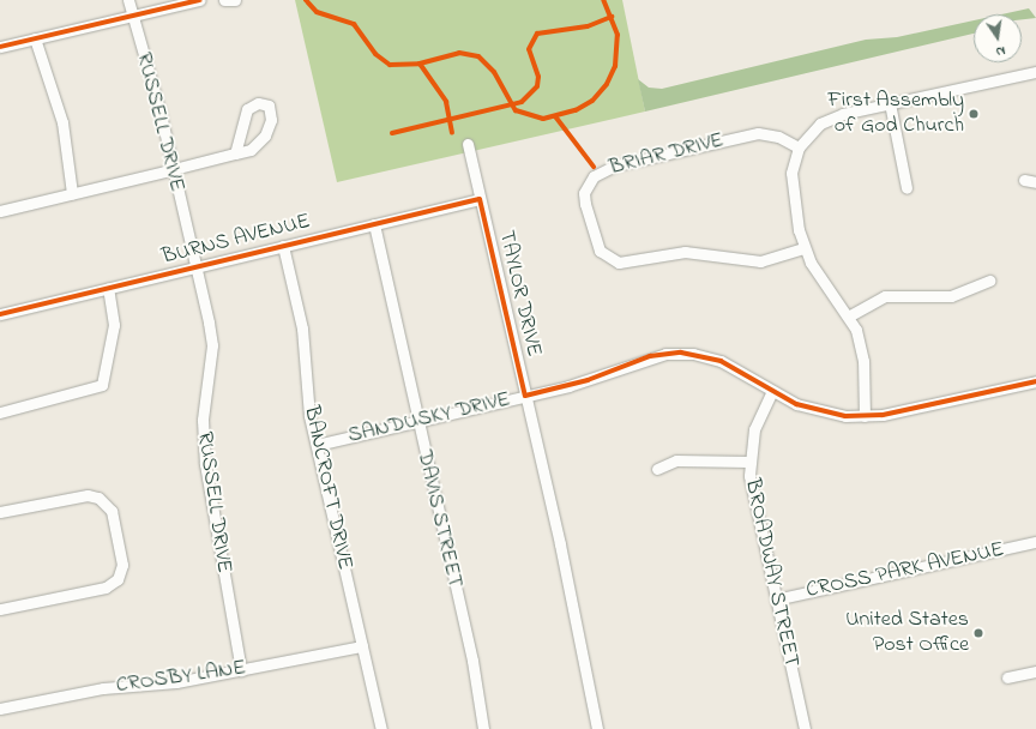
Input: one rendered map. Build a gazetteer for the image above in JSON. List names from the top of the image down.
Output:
{
  "streets": {
    "street": [
      "RUSSELL DRIVE",
      "BRIAR DRIVE",
      "BURNS AVENUE",
      "TAYLOR DRIVE",
      "SANDUSKY DRIVE",
      "BANCROFT DRIVE",
      "DAVIS STREET",
      "CROSS PARK AVENUE",
      "BROADWAY STREET",
      "CROSBY LANE"
    ]
  },
  "crossings": [
    ["RUSSELL DRIVE", "BURNS AVENUE"],
    ["RUSSELL DRIVE", "CROSBY LANE"],
    ["BURNS AVENUE", "TAYLOR DRIVE"],
    ["BURNS AVENUE", "BANCROFT DRIVE"],
    ["BURNS AVENUE", "DAVIS STREET"],
    ["TAYLOR DRIVE", "SANDUSKY DRIVE"],
    ["SANDUSKY DRIVE", "BANCROFT DRIVE"],
    ["SANDUSKY DRIVE", "DAVIS STREET"],
    ["SANDUSKY DRIVE", "BROADWAY STREET"],
    ["BANCROFT DRIVE", "CROSBY LANE"],
    ["CROSS PARK AVENUE", "BROADWAY STREET"]
  ],
  "places": ["First Assembly of God Church", "United States Post Office"],
  "north": "bottom"
}
